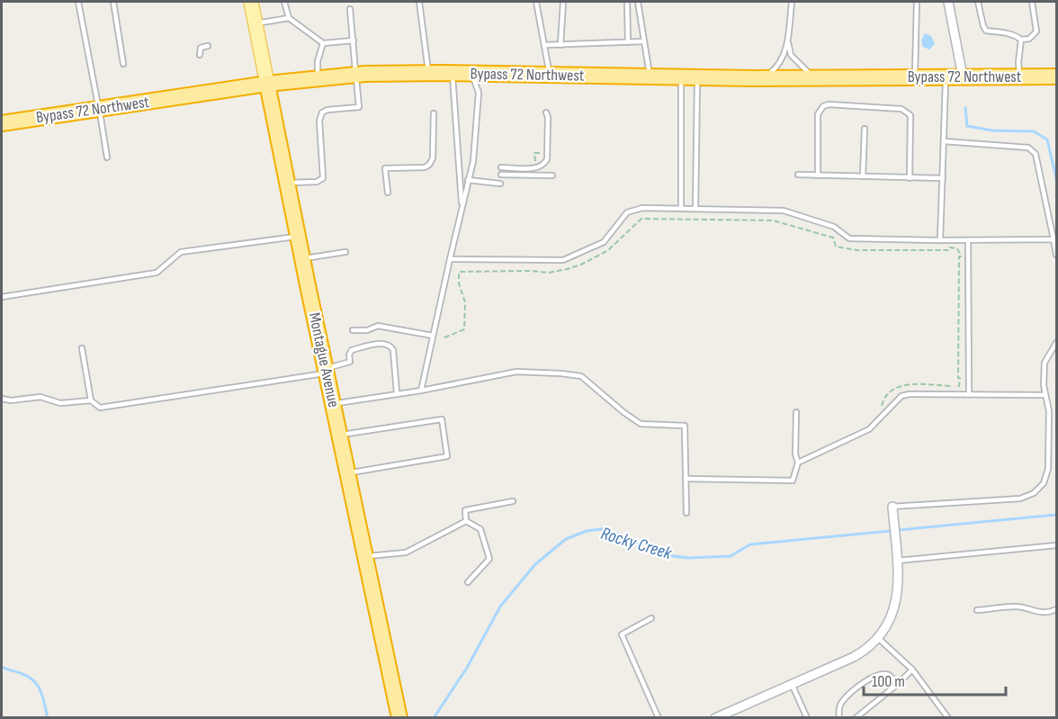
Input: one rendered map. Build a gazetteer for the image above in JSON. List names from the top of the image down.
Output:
{
  "streets": {
    "highway": ["Bypass 72 Northwest", "Montague Avenue"]
  },
  "crossings": [
    ["Bypass 72 Northwest", "Montague Avenue"]
  ],
  "water": ["Rocky Creek"],
  "scale_bar": "100 m"
}
